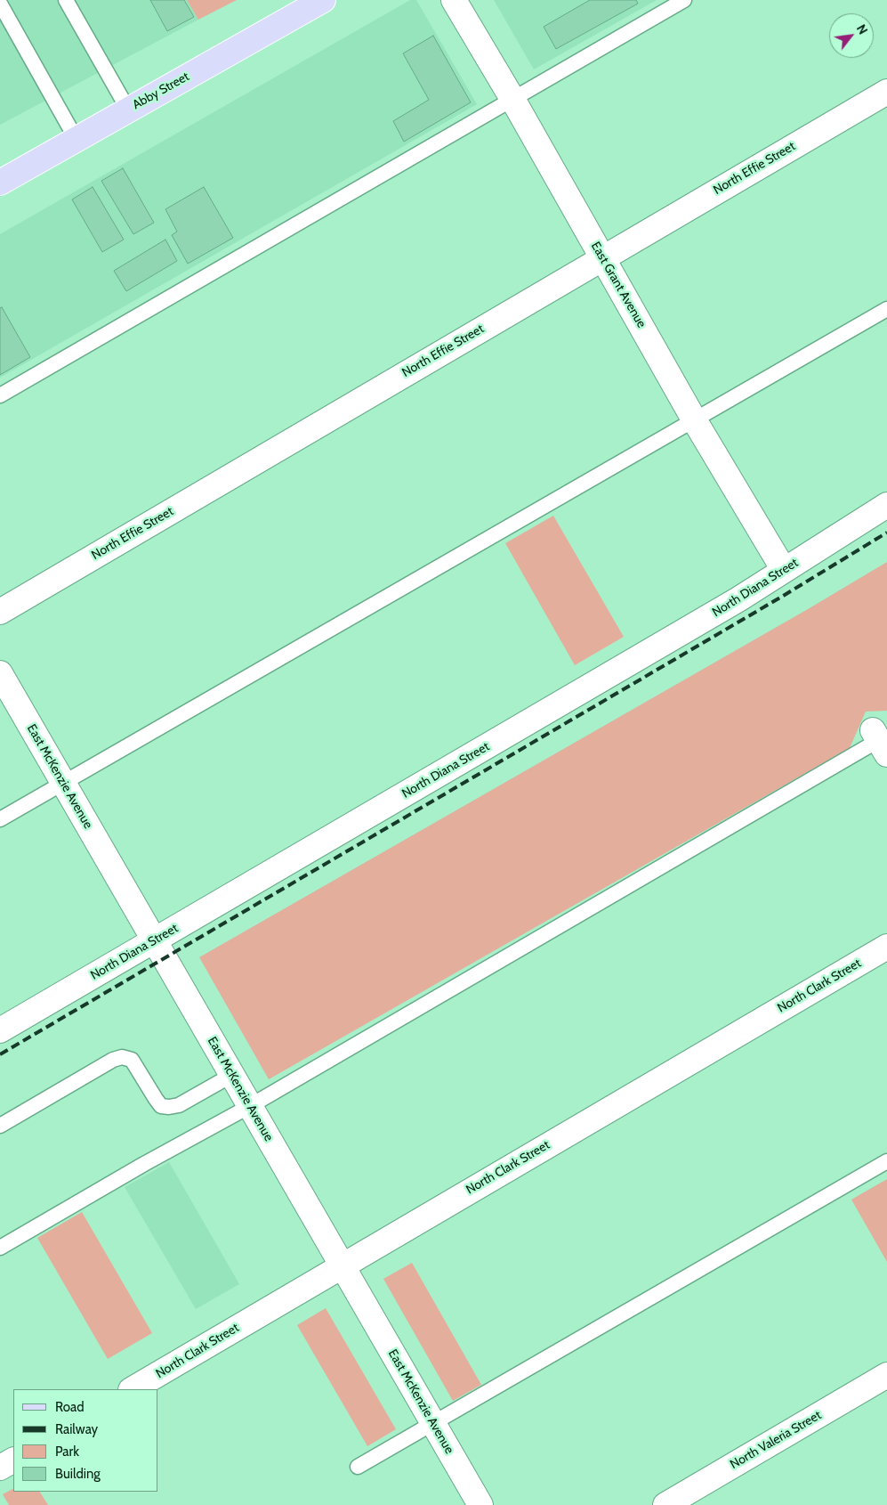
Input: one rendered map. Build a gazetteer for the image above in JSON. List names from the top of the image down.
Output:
{
  "streets": {
    "main road": ["Abby Street"],
    "street": [
      "North Effie Street",
      "East Grant Avenue",
      "North Diana Street",
      "East McKenzie Avenue",
      "North Clark Street",
      "North Valeria Street"
    ]
  },
  "crossings": [
    ["North Effie Street", "East Grant Avenue"],
    ["East Grant Avenue", "North Diana Street"],
    ["North Diana Street", "East McKenzie Avenue"],
    ["East McKenzie Avenue", "North Clark Street"]
  ],
  "legend": [
    "Road",
    "Railway",
    "Park",
    "Building"
  ],
  "north": "top right"
}
